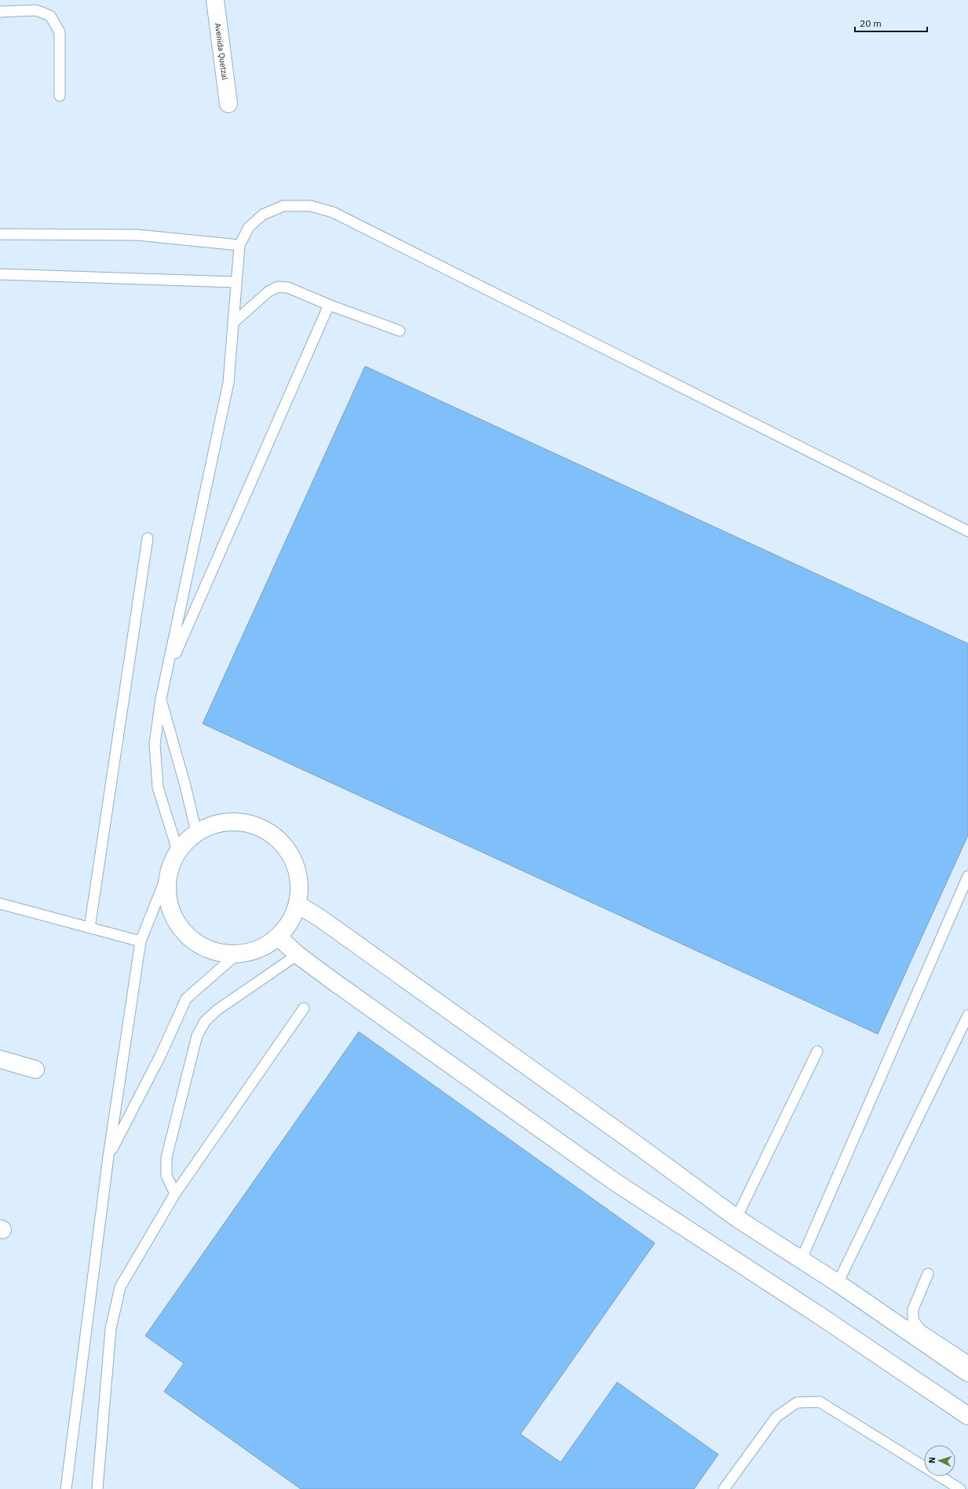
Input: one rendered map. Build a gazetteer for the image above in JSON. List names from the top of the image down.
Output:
{
  "streets": {
    "street": ["Avenida Quetzal"]
  },
  "scale_bar": "20 m",
  "north": "left"
}
